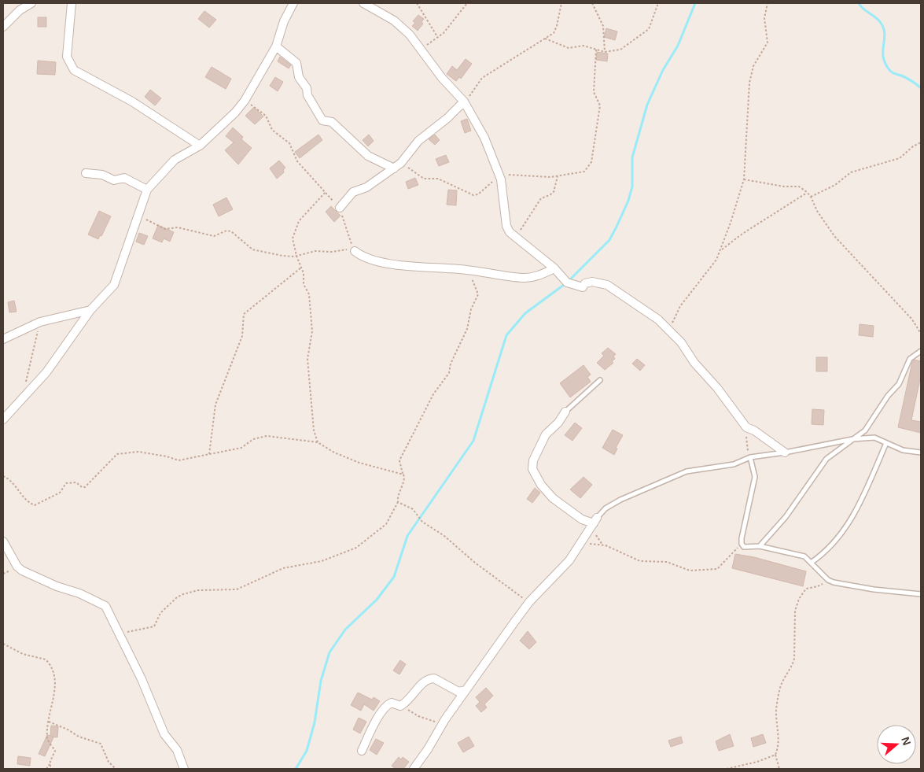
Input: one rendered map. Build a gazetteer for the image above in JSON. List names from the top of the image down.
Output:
{
  "north": "right"
}
